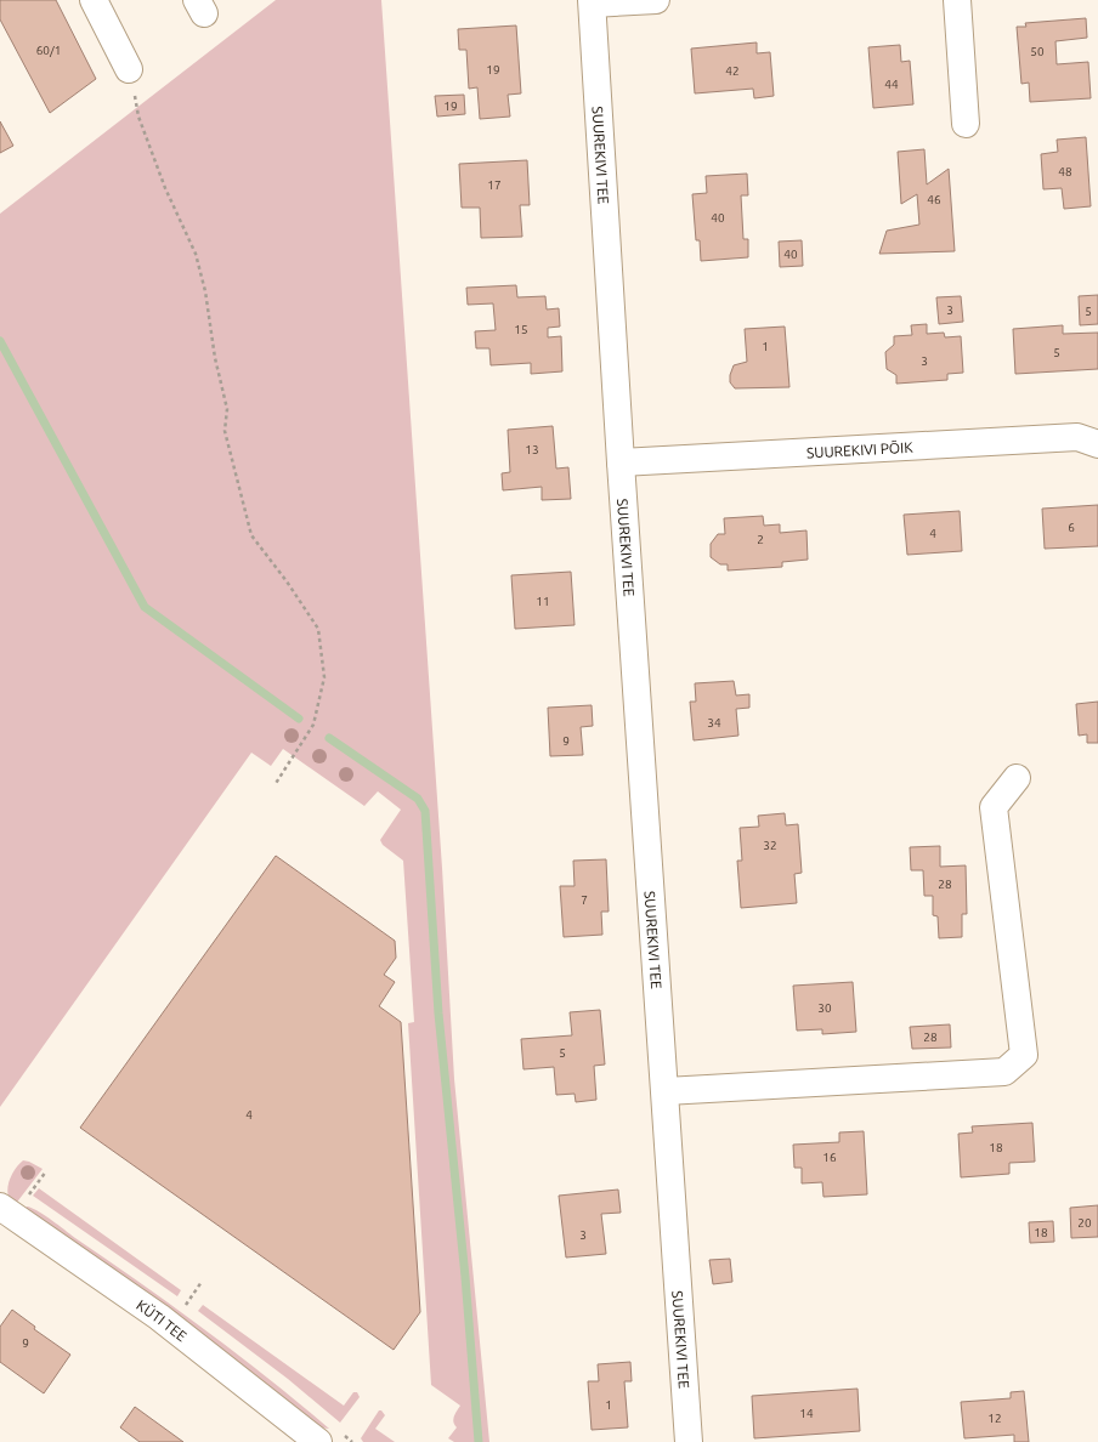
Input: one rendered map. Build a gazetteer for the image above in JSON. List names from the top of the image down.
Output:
{
  "streets": {
    "street": ["SUUREKIVI TEE", "SUUREKIVI PÕIK", "KÜTI TEE"]
  },
  "crossings": [
    ["SUUREKIVI TEE", "SUUREKIVI PÕIK"]
  ],
  "house_numbers": [
    "60/1",
    "50",
    "19",
    "42",
    "44",
    "19",
    "48",
    "17",
    "46",
    "40",
    "40",
    "3",
    "5",
    "15",
    "1",
    "5",
    "3",
    "13",
    "6",
    "4",
    "2",
    "11",
    "34",
    "9",
    "32",
    "28",
    "7",
    "30",
    "28",
    "5",
    "4",
    "18",
    "16",
    "20",
    "18",
    "3",
    "9",
    "1",
    "14",
    "12"
  ]
}
